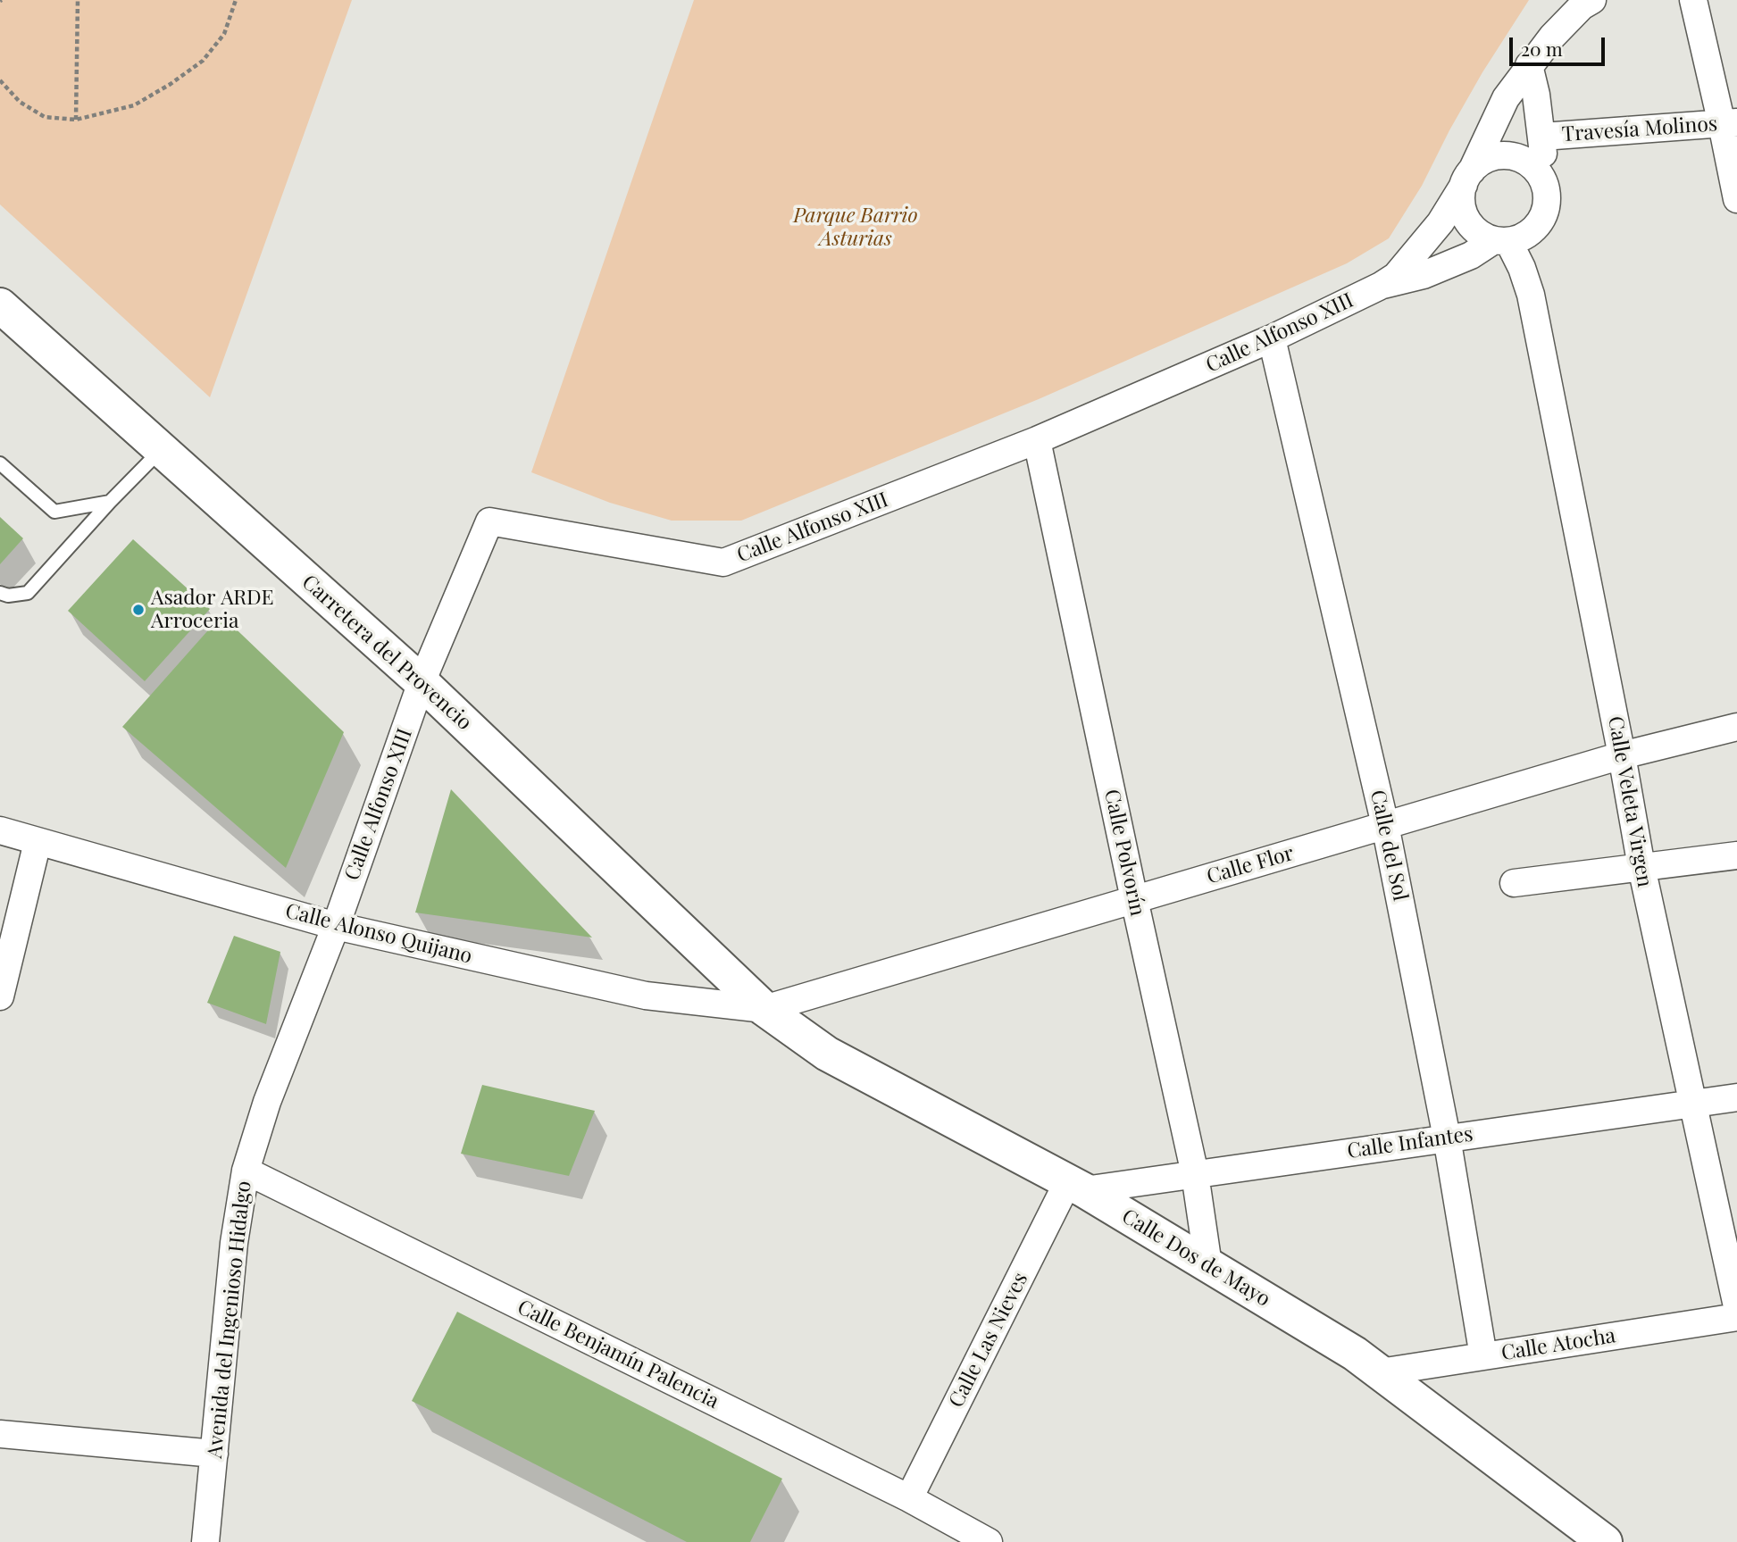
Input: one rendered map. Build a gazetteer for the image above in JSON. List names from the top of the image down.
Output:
{
  "streets": {
    "street": [
      "Travesía Molinos",
      "Calle Alfonso XIII",
      "Carretera del Provencio",
      "Calle Veleta Virgen",
      "Calle del Sol",
      "Calle Polvorín",
      "Calle Flor",
      "Calle Alonso Quijano",
      "Calle Infantes",
      "Calle Dos de Mayo",
      "Avenida del Ingenioso Hidalgo",
      "Calle Las Nieves",
      "Calle Atocha",
      "Calle Benjamín Palencia"
    ]
  },
  "crossings": [
    ["Calle Alfonso XIII", "Carretera del Provencio"],
    ["Calle Alfonso XIII", "Calle Veleta Virgen"],
    ["Calle Alfonso XIII", "Calle del Sol"],
    ["Calle Alfonso XIII", "Calle Polvorín"],
    ["Calle Alfonso XIII", "Calle Alonso Quijano"],
    ["Calle Alfonso XIII", "Avenida del Ingenioso Hidalgo"],
    ["Carretera del Provencio", "Calle Flor"],
    ["Carretera del Provencio", "Calle Alonso Quijano"],
    ["Carretera del Provencio", "Calle Dos de Mayo"],
    ["Calle Veleta Virgen", "Calle Flor"],
    ["Calle Veleta Virgen", "Calle Infantes"],
    ["Calle del Sol", "Calle Flor"],
    ["Calle del Sol", "Calle Infantes"],
    ["Calle del Sol", "Calle Atocha"],
    ["Calle Polvorín", "Calle Flor"],
    ["Calle Polvorín", "Calle Infantes"],
    ["Calle Polvorín", "Calle Dos de Mayo"],
    ["Calle Flor", "Calle Alonso Quijano"],
    ["Calle Flor", "Calle Dos de Mayo"],
    ["Calle Alonso Quijano", "Calle Dos de Mayo"],
    ["Calle Alonso Quijano", "Avenida del Ingenioso Hidalgo"],
    ["Calle Infantes", "Calle Dos de Mayo"],
    ["Calle Infantes", "Calle Las Nieves"],
    ["Calle Dos de Mayo", "Calle Las Nieves"],
    ["Calle Dos de Mayo", "Calle Atocha"],
    ["Avenida del Ingenioso Hidalgo", "Calle Benjamín Palencia"],
    ["Calle Las Nieves", "Calle Benjamín Palencia"]
  ],
  "parks": ["Parque Barrio Asturias"],
  "places": ["Asador ARDE Arroceria"],
  "scale_bar": "20 m"
}
